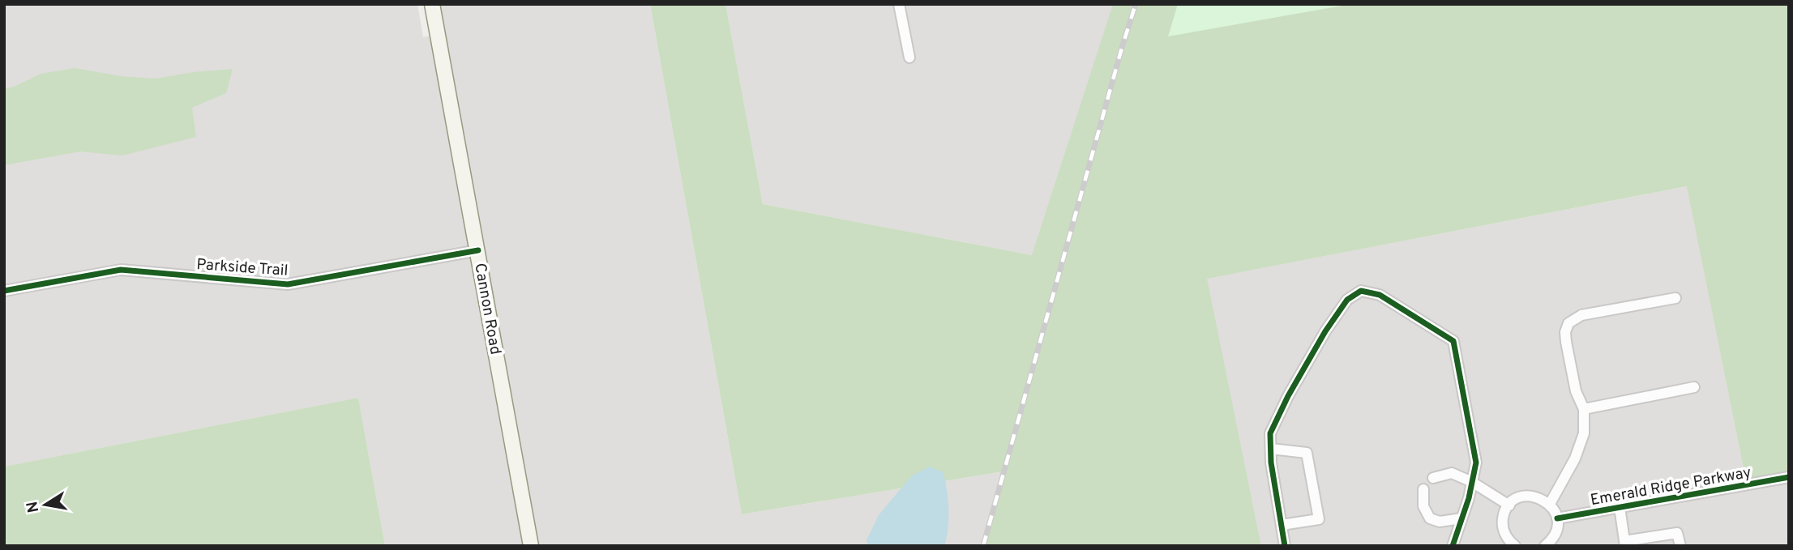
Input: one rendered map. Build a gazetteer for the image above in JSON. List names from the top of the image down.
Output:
{
  "streets": {
    "main road": ["Cannon Road"],
    "street": ["Parkside Trail", "Emerald Ridge Parkway"]
  },
  "crossings": [
    ["Parkside Trail", "Cannon Road"]
  ],
  "north": "left"
}
